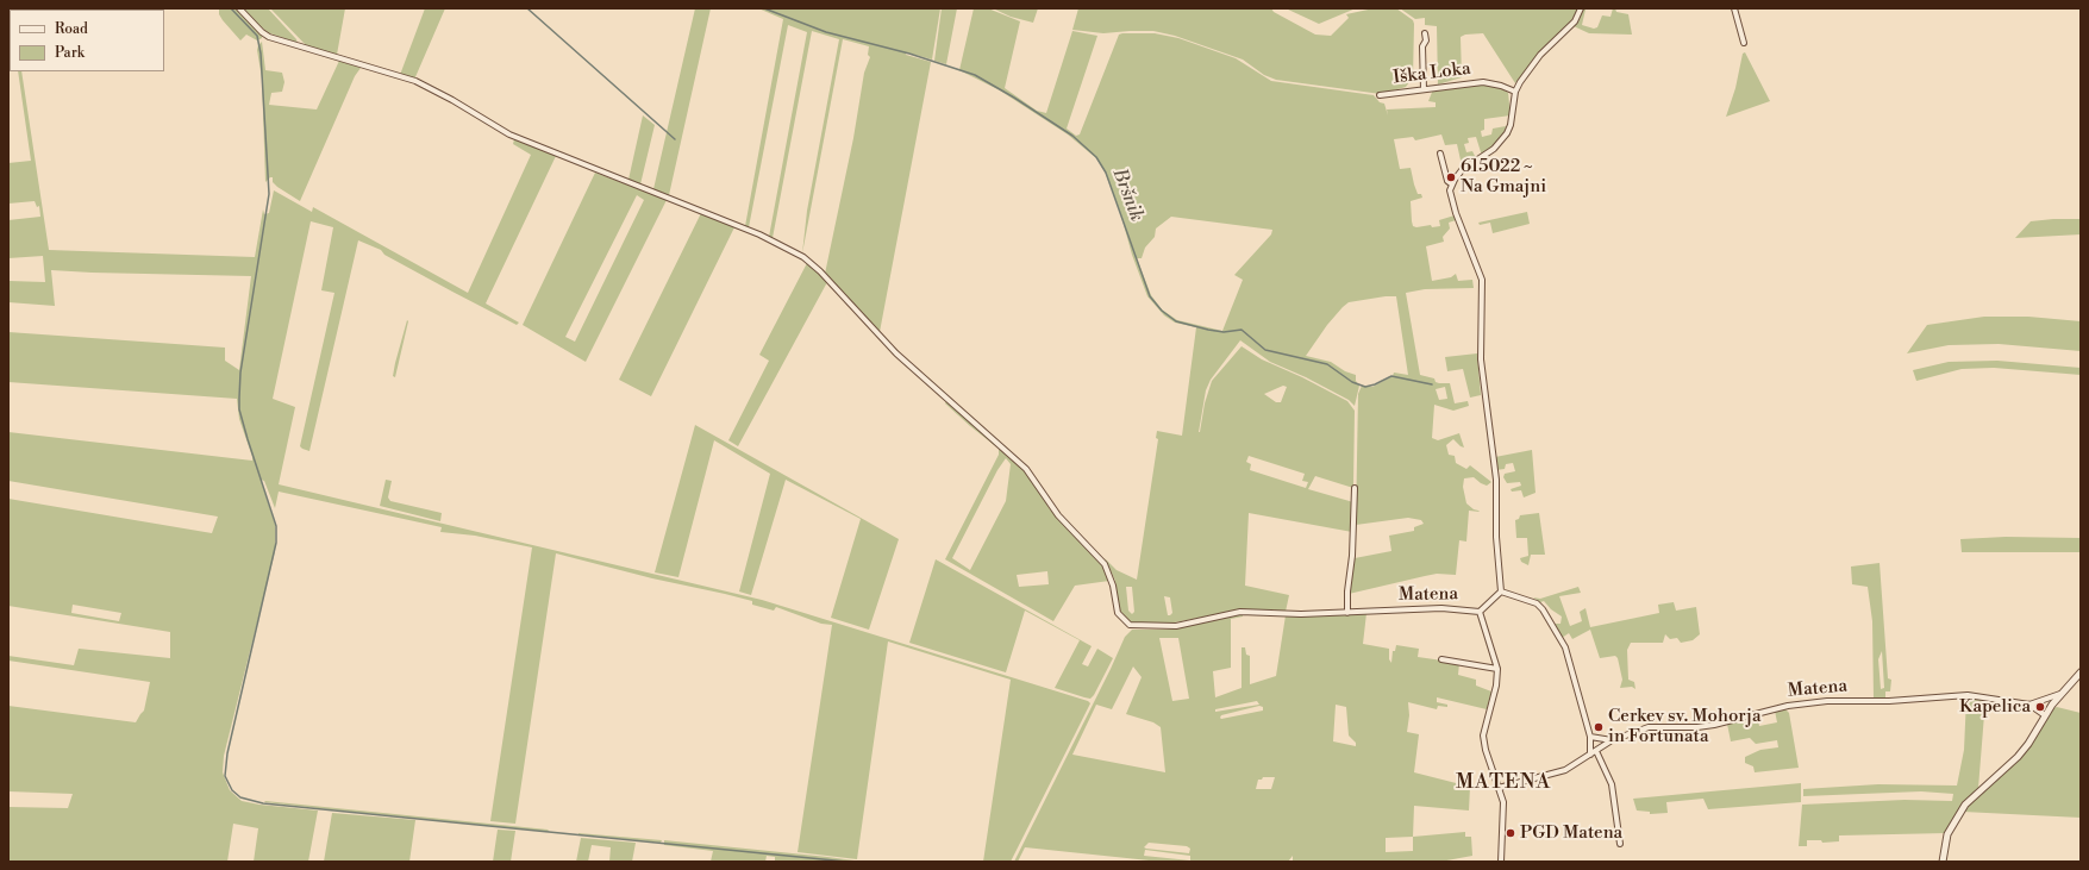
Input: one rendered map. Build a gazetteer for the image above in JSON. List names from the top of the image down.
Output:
{
  "streets": {
    "street": ["Iška Loka", "Matena"]
  },
  "districts": ["MATENA"],
  "water": ["Bršnik"],
  "places": [
    "615022 ~ Na Gmajni",
    "Kapelica",
    "Cerkev sv. Mohorja in Fortunata",
    "PGD Matena"
  ],
  "legend": ["Road", "Park"]
}
